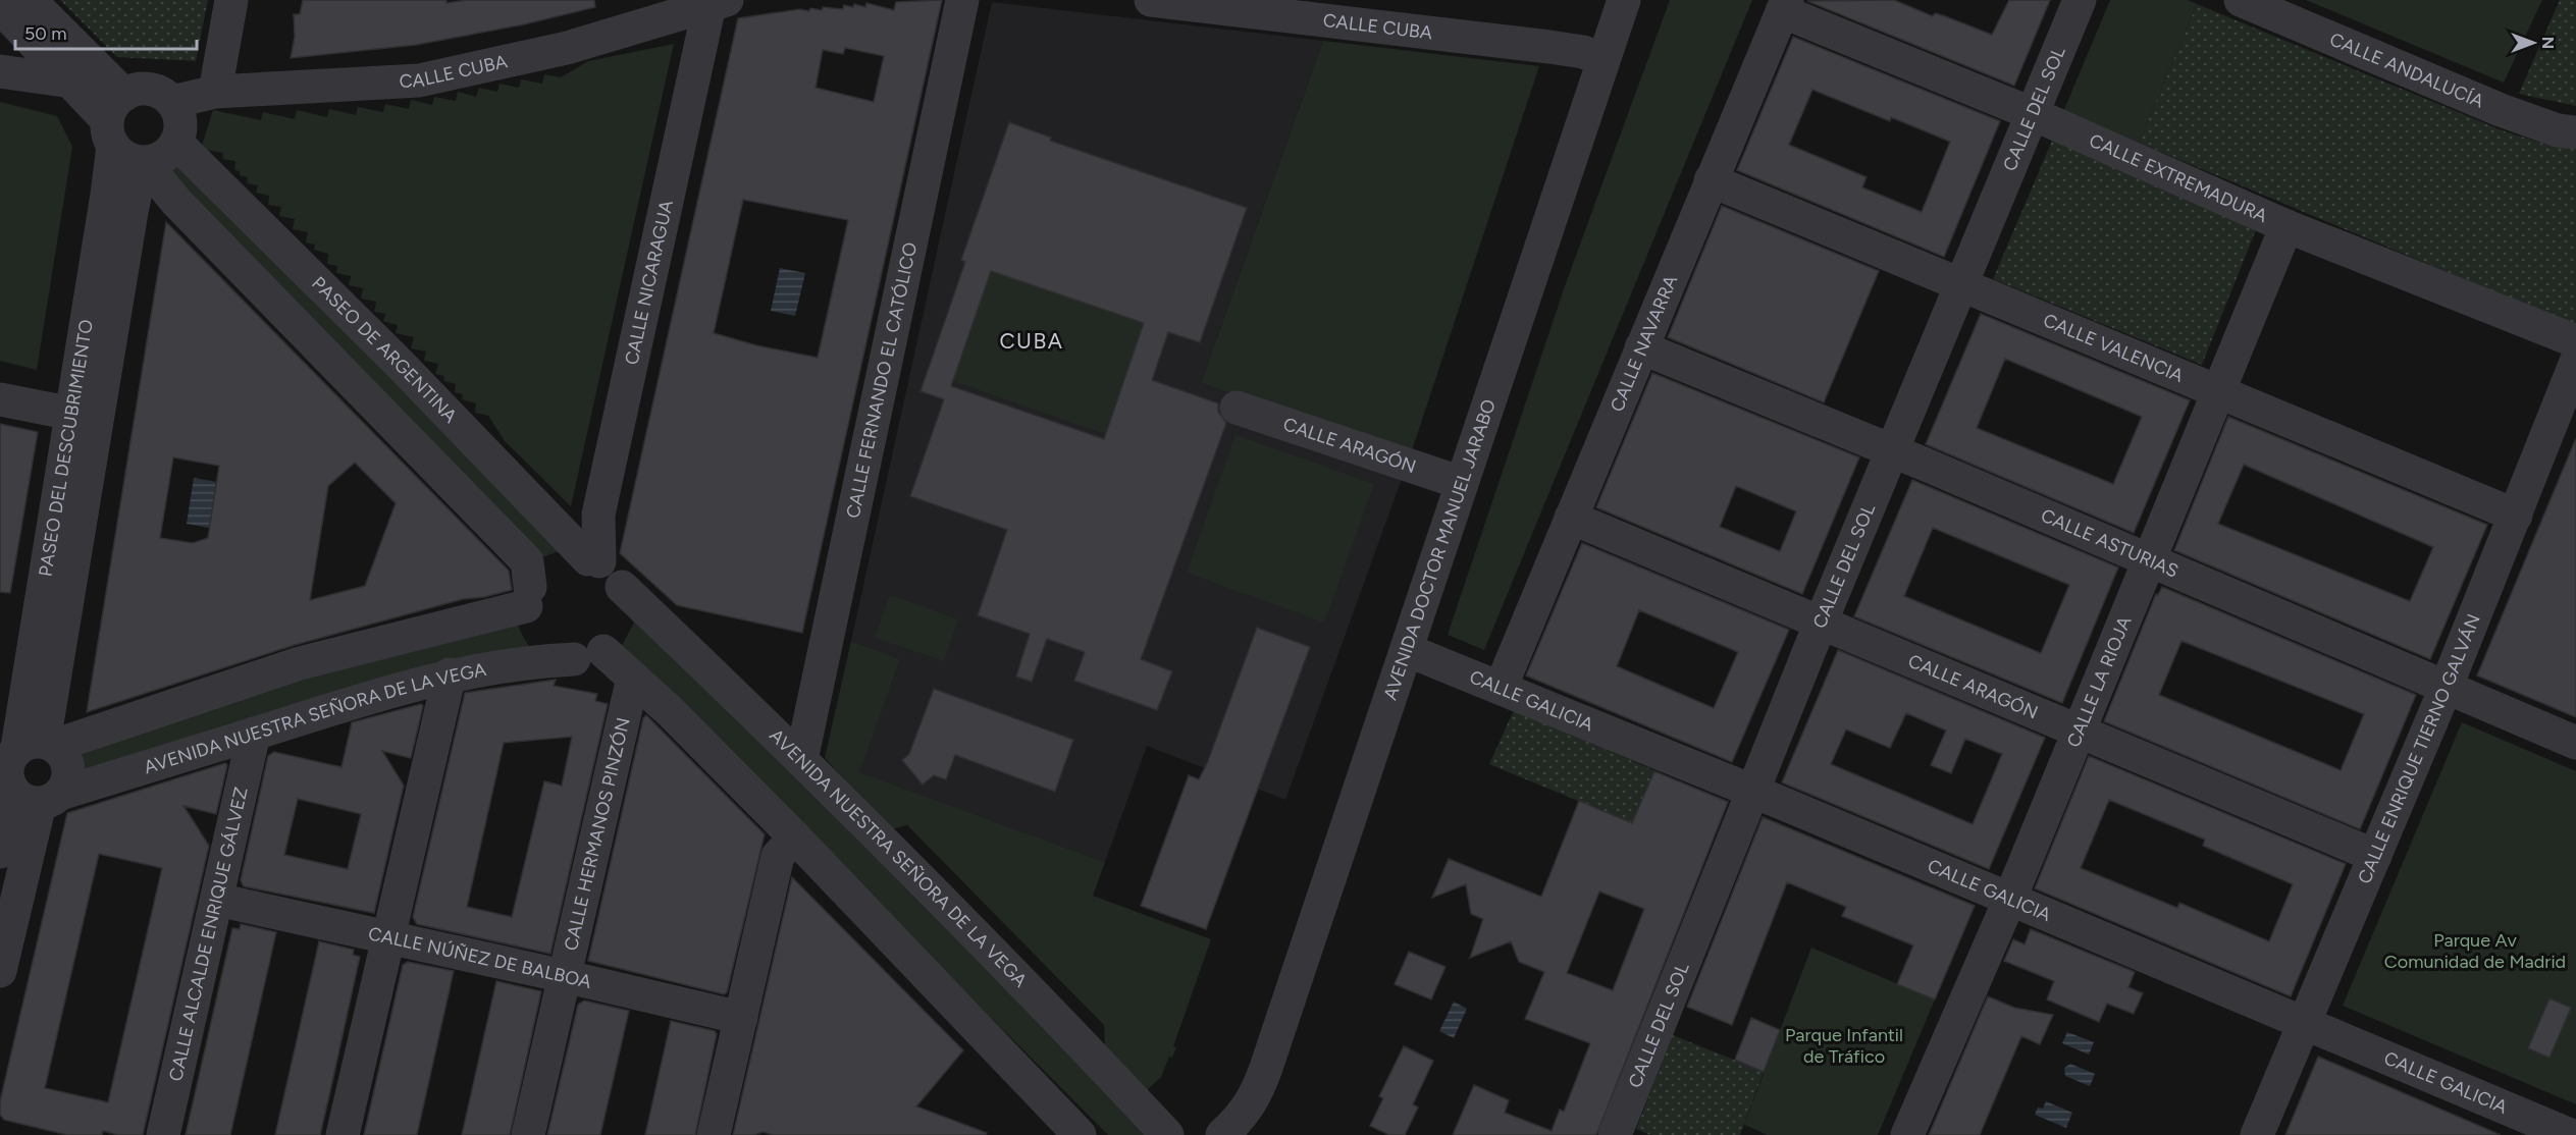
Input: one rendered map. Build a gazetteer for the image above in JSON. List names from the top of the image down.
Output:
{
  "streets": {
    "street": [
      "CALLE CUBA",
      "CALLE ANDALUCÍA",
      "CALLE DEL SOL",
      "CALLE EXTREMADURA",
      "CALLE NICARAGUA",
      "CALLE NAVARRA",
      "CALLE VALENCIA",
      "PASEO DE ARGENTINA",
      "CALLE FERNANDO EL CATÓLICO",
      "CALLE ARAGÓN",
      "PASEO DEL DESCUBRIMIENTO",
      "CALLE ASTURIAS",
      "AVENIDA DOCTOR MANUEL JARABO",
      "CALLE LA RIOJA",
      "CALLE GALICIA",
      "AVENIDA NUESTRA SEÑORA DE LA VEGA",
      "CALLE ENRIQUE TIERNO GALVÁN",
      "CALLE HERMANOS PINZÓN",
      "CALLE ALCALDE ENRIQUE GÁLVEZ",
      "CALLE NÚÑEZ DE BALBOA"
    ]
  },
  "crossings": [
    ["CALLE CUBA", "CALLE NICARAGUA"],
    ["CALLE CUBA", "PASEO DE ARGENTINA"],
    ["CALLE CUBA", "PASEO DEL DESCUBRIMIENTO"],
    ["CALLE CUBA", "AVENIDA DOCTOR MANUEL JARABO"],
    ["CALLE DEL SOL", "CALLE EXTREMADURA"],
    ["CALLE DEL SOL", "CALLE VALENCIA"],
    ["CALLE DEL SOL", "CALLE ARAGÓN"],
    ["CALLE DEL SOL", "CALLE ASTURIAS"],
    ["CALLE DEL SOL", "CALLE GALICIA"],
    ["CALLE EXTREMADURA", "CALLE NAVARRA"],
    ["CALLE EXTREMADURA", "CALLE LA RIOJA"],
    ["CALLE NICARAGUA", "PASEO DE ARGENTINA"],
    ["CALLE NICARAGUA", "AVENIDA NUESTRA SEÑORA DE LA VEGA"],
    ["CALLE NAVARRA", "CALLE VALENCIA"],
    ["CALLE NAVARRA", "CALLE ARAGÓN"],
    ["CALLE NAVARRA", "CALLE ASTURIAS"],
    ["CALLE NAVARRA", "CALLE GALICIA"],
    ["CALLE VALENCIA", "CALLE LA RIOJA"],
    ["CALLE VALENCIA", "CALLE ENRIQUE TIERNO GALVÁN"],
    ["PASEO DE ARGENTINA", "PASEO DEL DESCUBRIMIENTO"],
    ["PASEO DE ARGENTINA", "AVENIDA NUESTRA SEÑORA DE LA VEGA"],
    ["CALLE FERNANDO EL CATÓLICO", "AVENIDA NUESTRA SEÑORA DE LA VEGA"],
    ["CALLE ARAGÓN", "AVENIDA DOCTOR MANUEL JARABO"],
    ["CALLE ARAGÓN", "CALLE LA RIOJA"],
    ["CALLE ARAGÓN", "CALLE ENRIQUE TIERNO GALVÁN"],
    ["PASEO DEL DESCUBRIMIENTO", "AVENIDA NUESTRA SEÑORA DE LA VEGA"],
    ["CALLE ASTURIAS", "CALLE LA RIOJA"],
    ["CALLE ASTURIAS", "CALLE ENRIQUE TIERNO GALVÁN"],
    ["AVENIDA DOCTOR MANUEL JARABO", "CALLE GALICIA"],
    ["CALLE LA RIOJA", "CALLE GALICIA"],
    ["CALLE GALICIA", "CALLE ENRIQUE TIERNO GALVÁN"],
    ["AVENIDA NUESTRA SEÑORA DE LA VEGA", "CALLE ALCALDE ENRIQUE GÁLVEZ"],
    ["CALLE HERMANOS PINZÓN", "CALLE NÚÑEZ DE BALBOA"],
    ["CALLE ALCALDE ENRIQUE GÁLVEZ", "CALLE NÚÑEZ DE BALBOA"]
  ],
  "districts": ["CUBA"],
  "parks": ["Parque Av Comunidad de Madrid", "Parque Infantil de Tráfico"],
  "scale_bar": "50 m",
  "north": "right"
}
